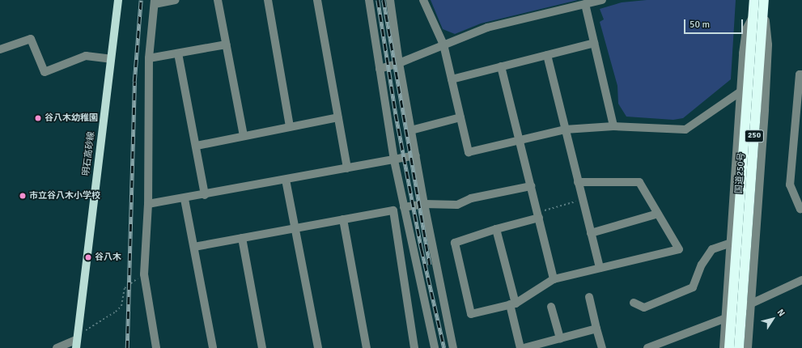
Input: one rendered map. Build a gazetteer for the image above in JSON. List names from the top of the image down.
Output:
{
  "streets": {
    "highway": ["250", "国道250号"],
    "main road": ["明石高砂線"]
  },
  "places": ["谷八木幼稚園", "市立谷八木小学校", "谷八木"],
  "scale_bar": "50 m",
  "north": "top right"
}
